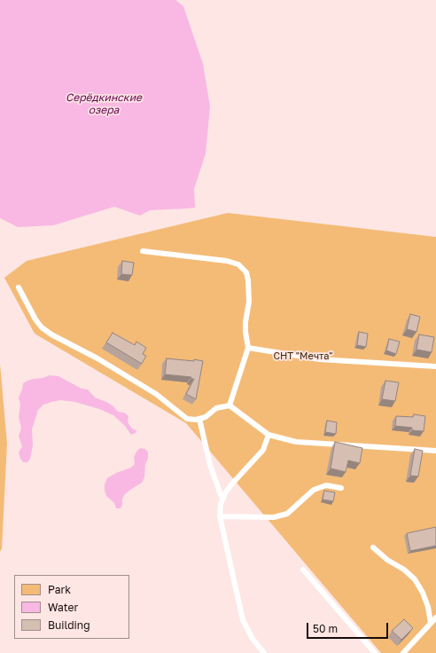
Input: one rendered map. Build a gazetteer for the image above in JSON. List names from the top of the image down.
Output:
{
  "water": ["Серёдкинские озера"],
  "parks": ["СНТ \"Мечта\""],
  "legend": ["Park", "Water", "Building"],
  "scale_bar": "50 m"
}
